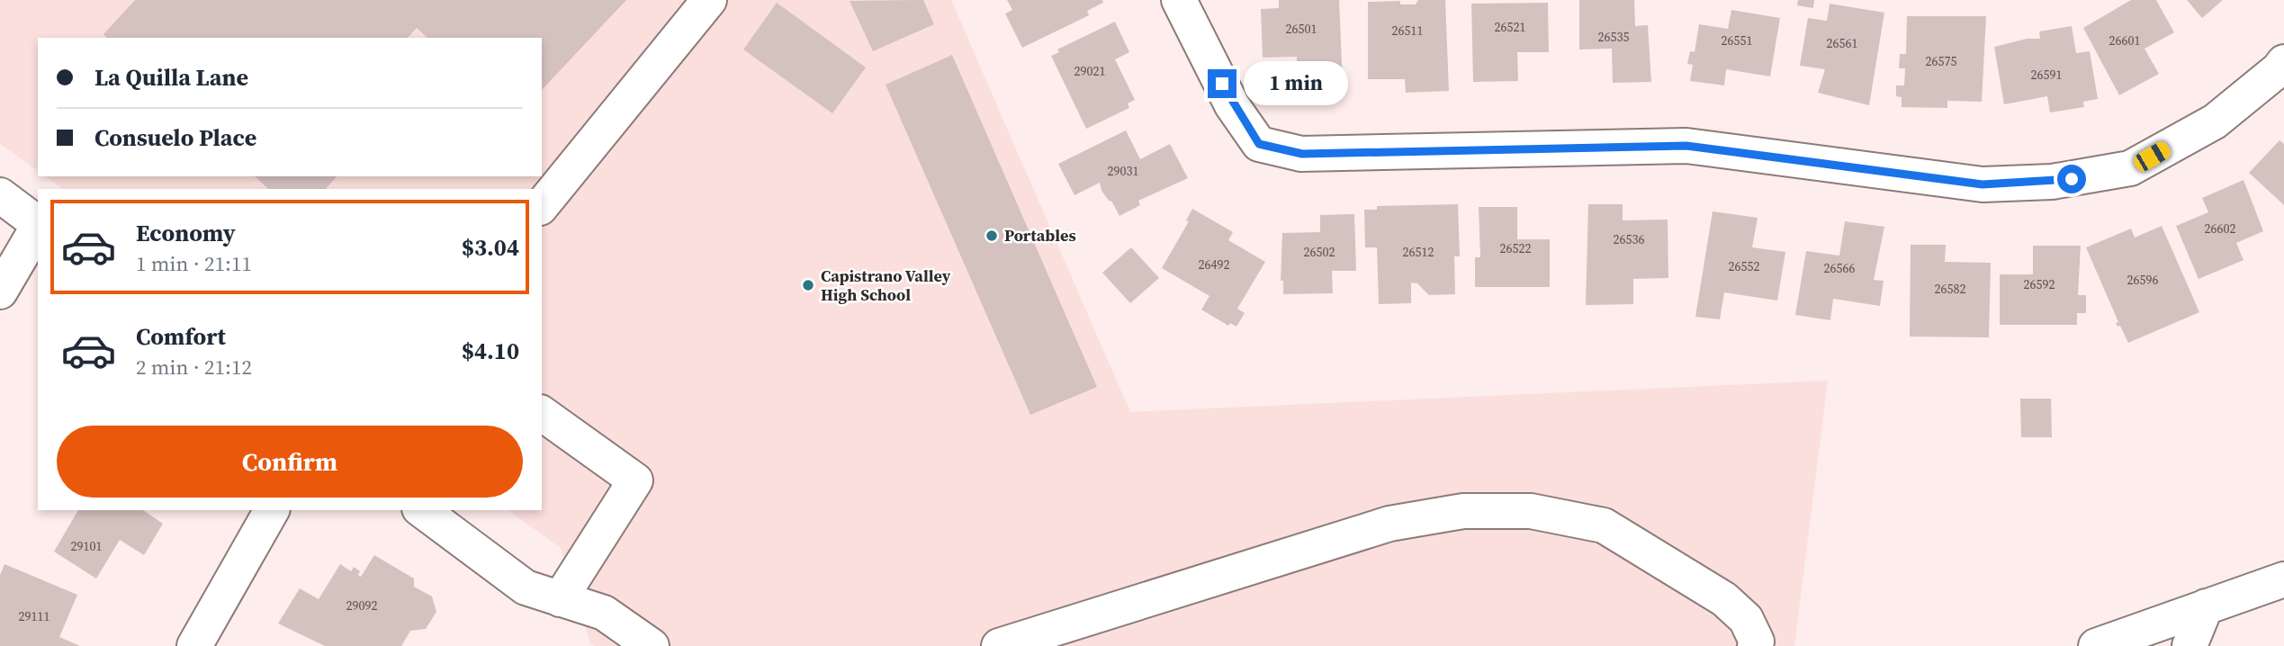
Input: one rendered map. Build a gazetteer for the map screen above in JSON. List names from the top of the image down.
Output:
{
  "places": ["Portables", "Capistrano Valley High School"],
  "house_numbers": [
    "26521",
    "26501",
    "26511",
    "26535",
    "26551",
    "26601",
    "26561",
    "26575",
    "29021",
    "26591",
    "29031",
    "26602",
    "26536",
    "26522",
    "26502",
    "26512",
    "26492",
    "26552",
    "26566",
    "26596",
    "26592",
    "26582",
    "29101",
    "29092",
    "29111"
  ],
  "page": {
    "banner": ["La Quilla Lane", "Consuelo Place"],
    "bubble": "1 min",
    "list": [
      {
        "name": "Economy",
        "note": "1 min · 21:11",
        "value": "$3.04"
      },
      {
        "name": "Comfort",
        "note": "2 min · 21:12",
        "value": "$4.10"
      }
    ],
    "buttons": "Confirm"
  }
}
